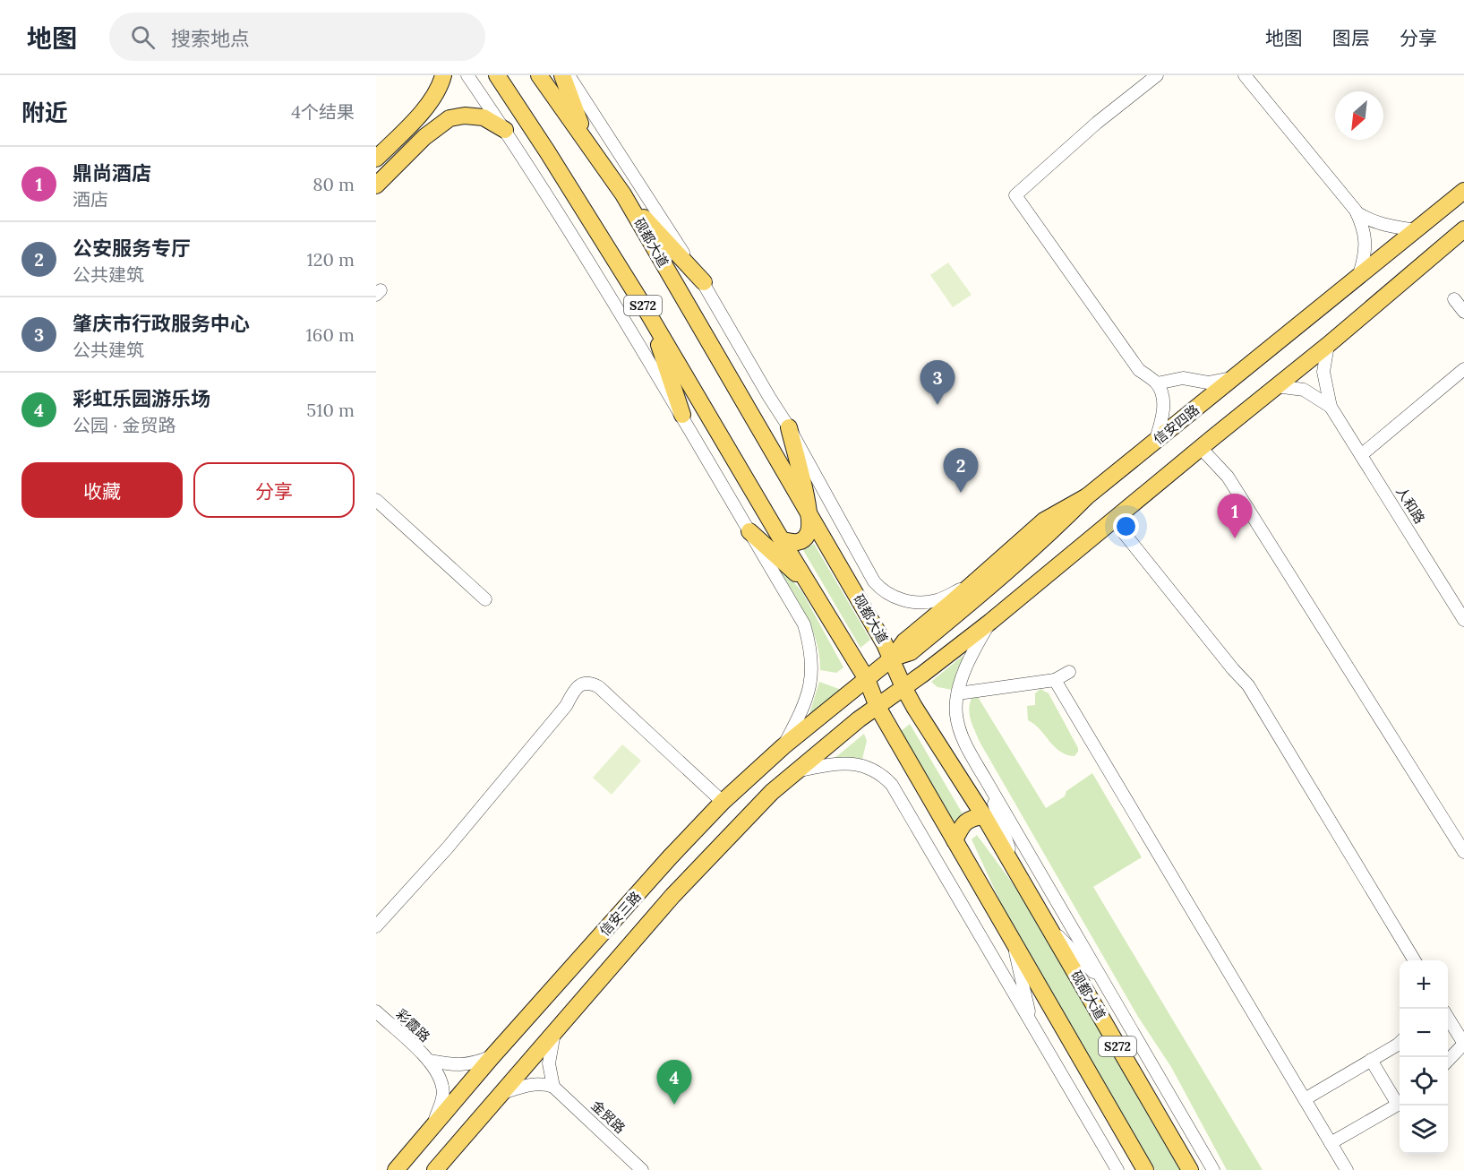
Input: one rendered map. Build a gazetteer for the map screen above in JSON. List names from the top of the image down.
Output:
{
  "streets": {
    "main road": [
      "砚都大道",
      "S272",
      "信安四路",
      "信安三路"
    ],
    "street": ["人和路", "彩霞路", "金贸路"]
  },
  "crossings": [
    ["砚都大道", "信安四路"],
    ["砚都大道", "信安三路"],
    ["S272", "信安三路"],
    ["信安四路", "信安三路"]
  ],
  "north": "bottom left",
  "page": {
    "header": "地图",
    "search": "搜索地点",
    "nav": ["地图", "图层", "分享"],
    "heading": ["附近", "4个结果"],
    "list": [
      {
        "mark": "1",
        "name": "鼎尚酒店",
        "note": "酒店",
        "value": "80 m"
      },
      {
        "mark": "2",
        "name": "公安服务专厅",
        "note": "公共建筑",
        "value": "120 m"
      },
      {
        "mark": "3",
        "name": "肇庆市行政服务中心",
        "note": "公共建筑",
        "value": "160 m"
      },
      {
        "mark": "4",
        "name": "彩虹乐园游乐场",
        "note": "公园 · 金贸路",
        "value": "510 m"
      }
    ],
    "pins": [
      "3",
      "2",
      "1",
      "4"
    ],
    "buttons": ["收藏", "分享"],
    "map_buttons": ["+", "−"]
  }
}
